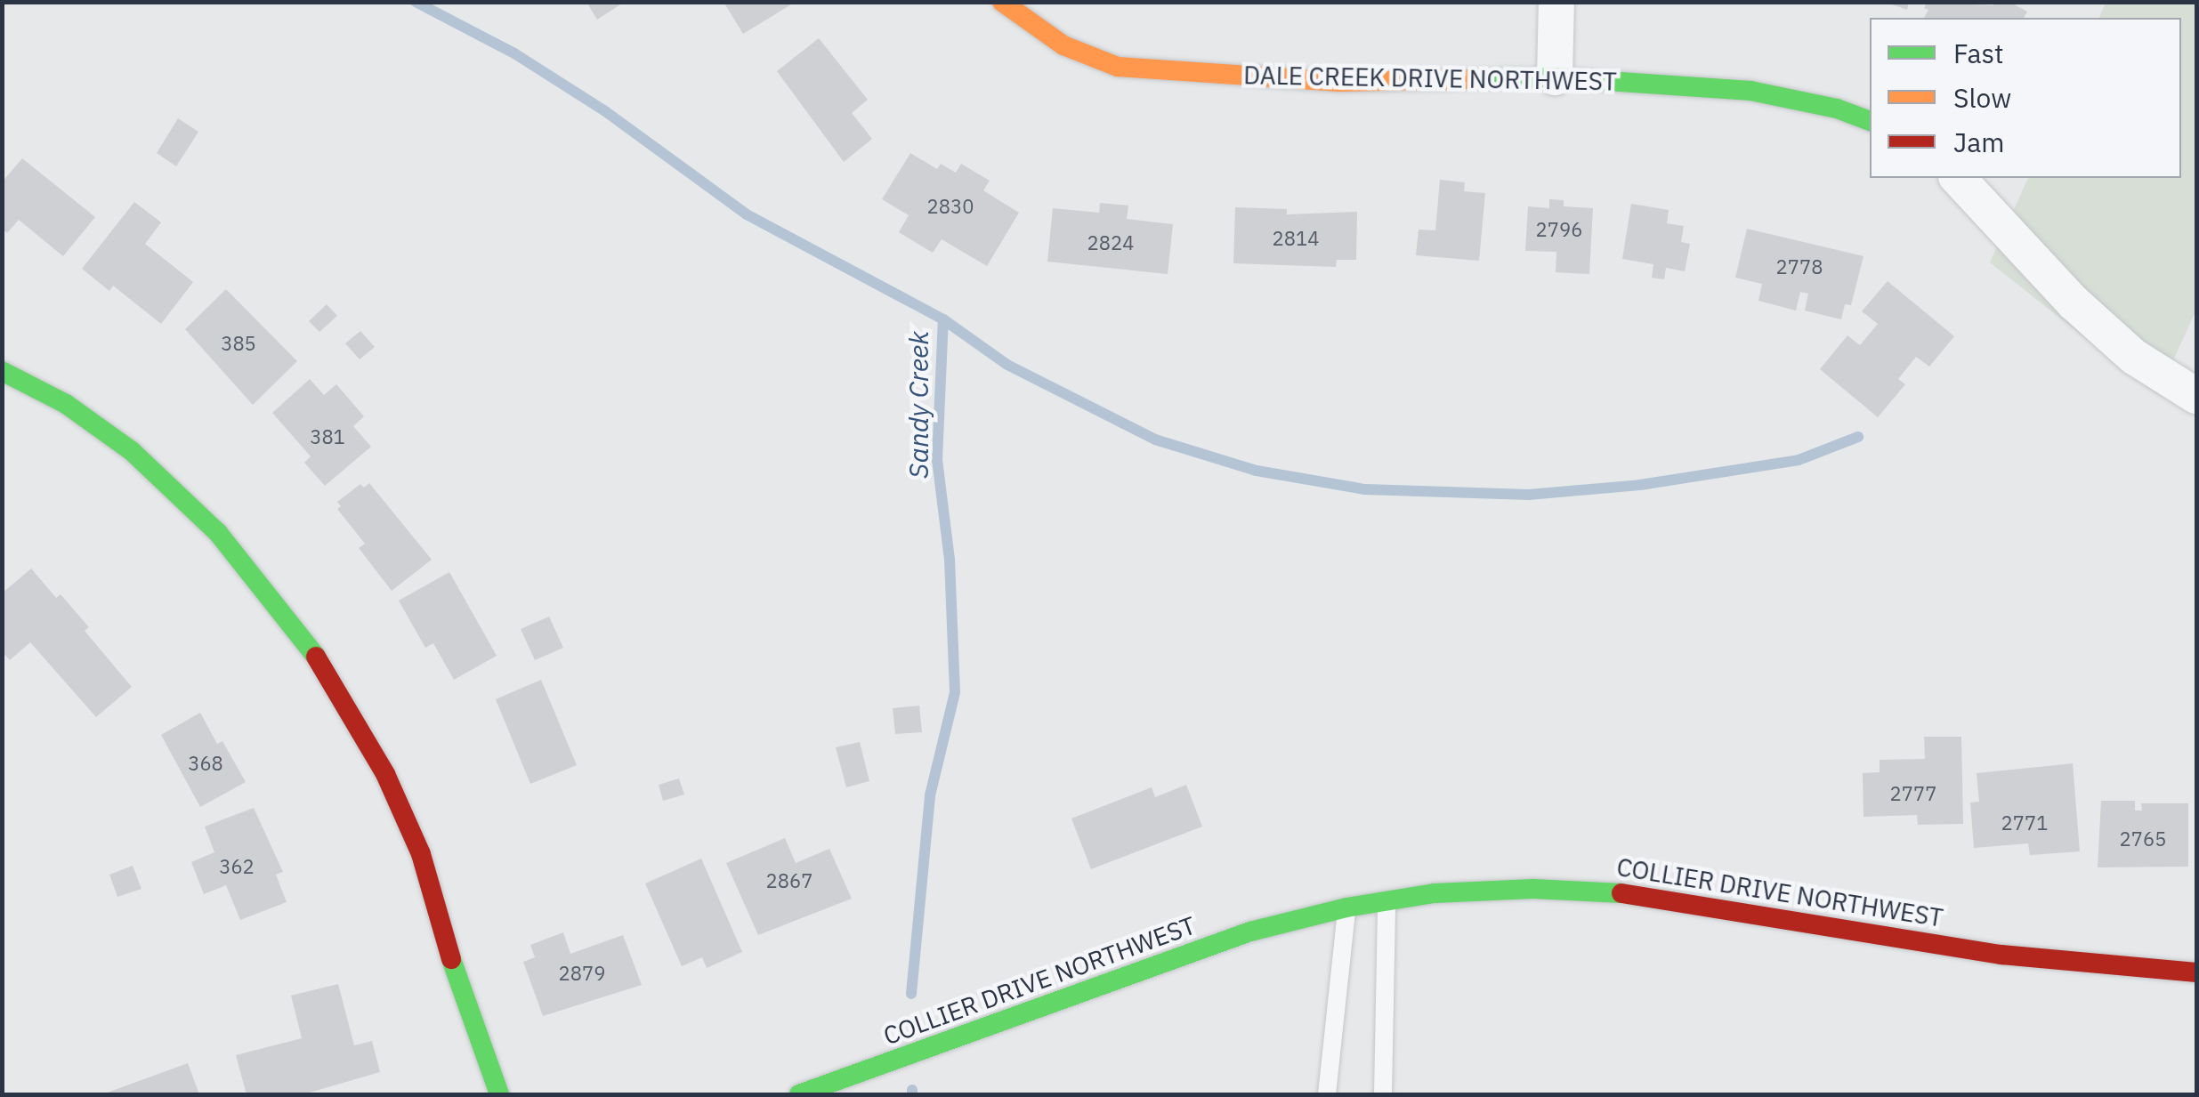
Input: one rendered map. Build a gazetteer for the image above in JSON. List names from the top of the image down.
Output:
{
  "streets": {
    "street": ["DALE CREEK DRIVE NORTHWEST", "COLLIER DRIVE NORTHWEST"]
  },
  "water": ["Sandy Creek"],
  "house_numbers": [
    "2830",
    "2796",
    "2814",
    "2824",
    "2778",
    "385",
    "381",
    "368",
    "2777",
    "2771",
    "2765",
    "362",
    "2867",
    "2879"
  ],
  "legend": ["Fast", "Slow", "Jam"]
}
